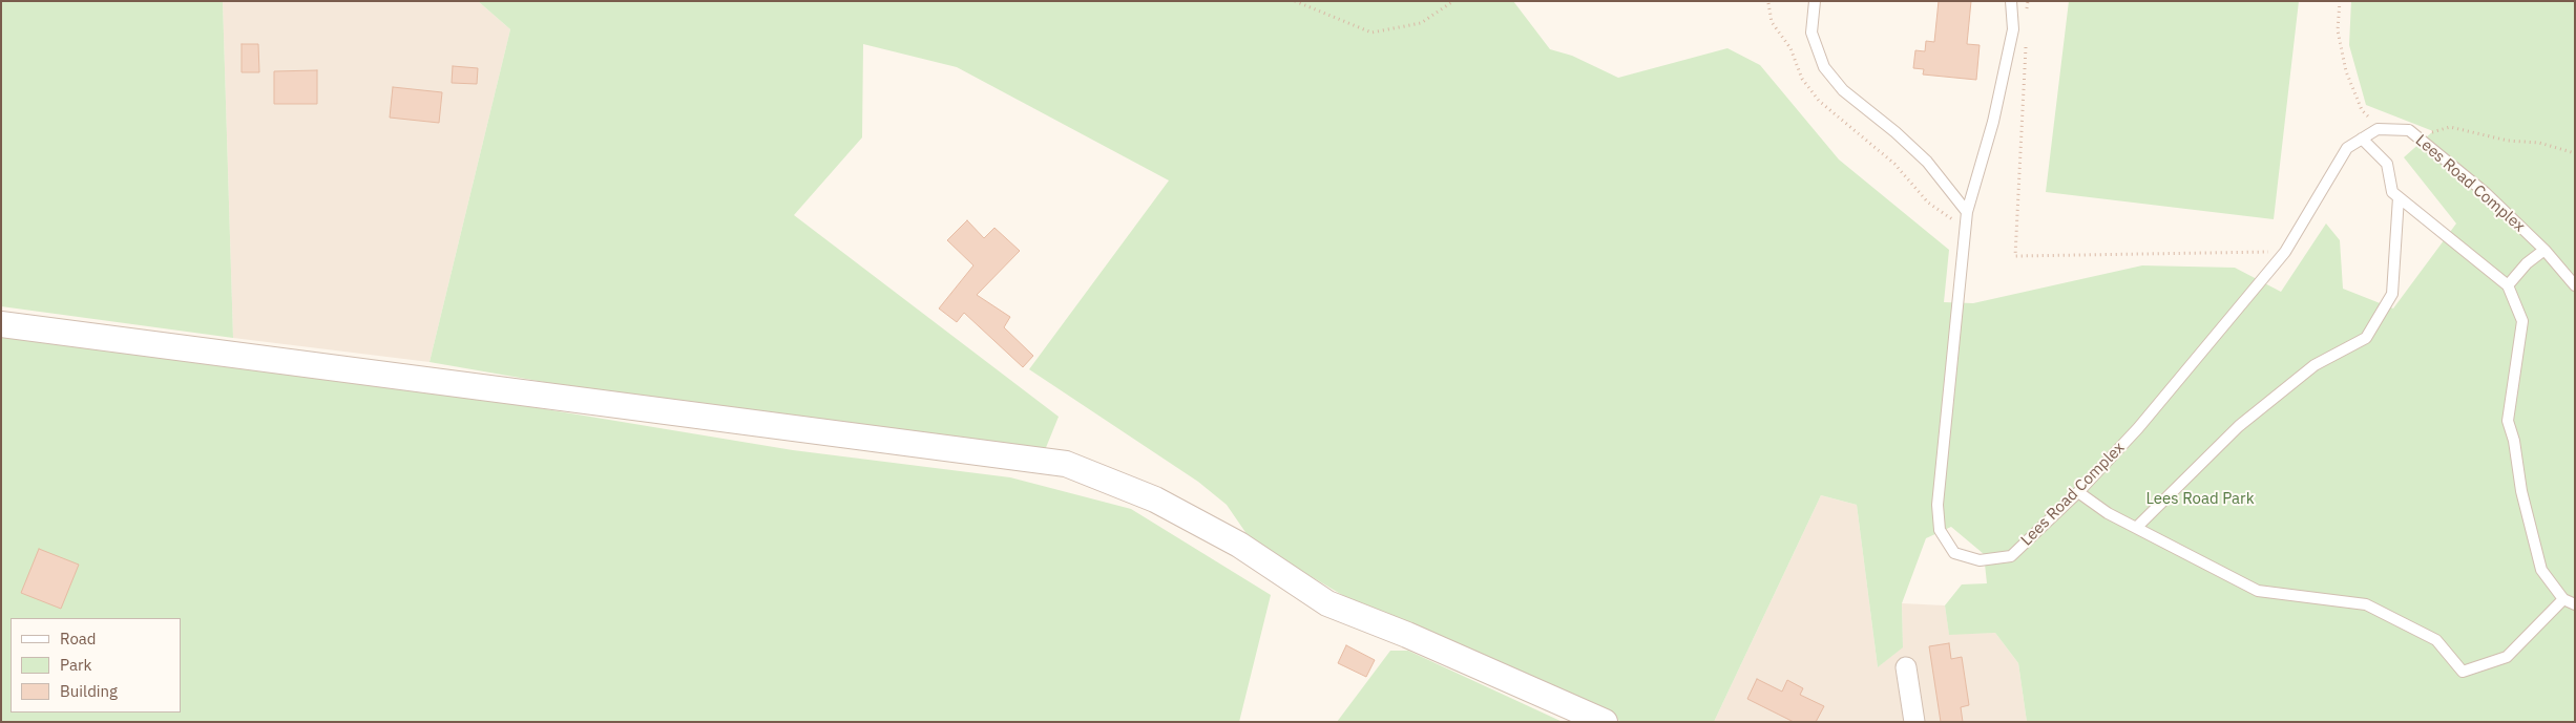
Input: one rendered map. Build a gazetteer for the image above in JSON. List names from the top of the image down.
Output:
{
  "streets": {
    "lane": ["Lees Road Complex"]
  },
  "parks": ["Lees Road Park"],
  "legend": ["Road", "Park", "Building"]
}
